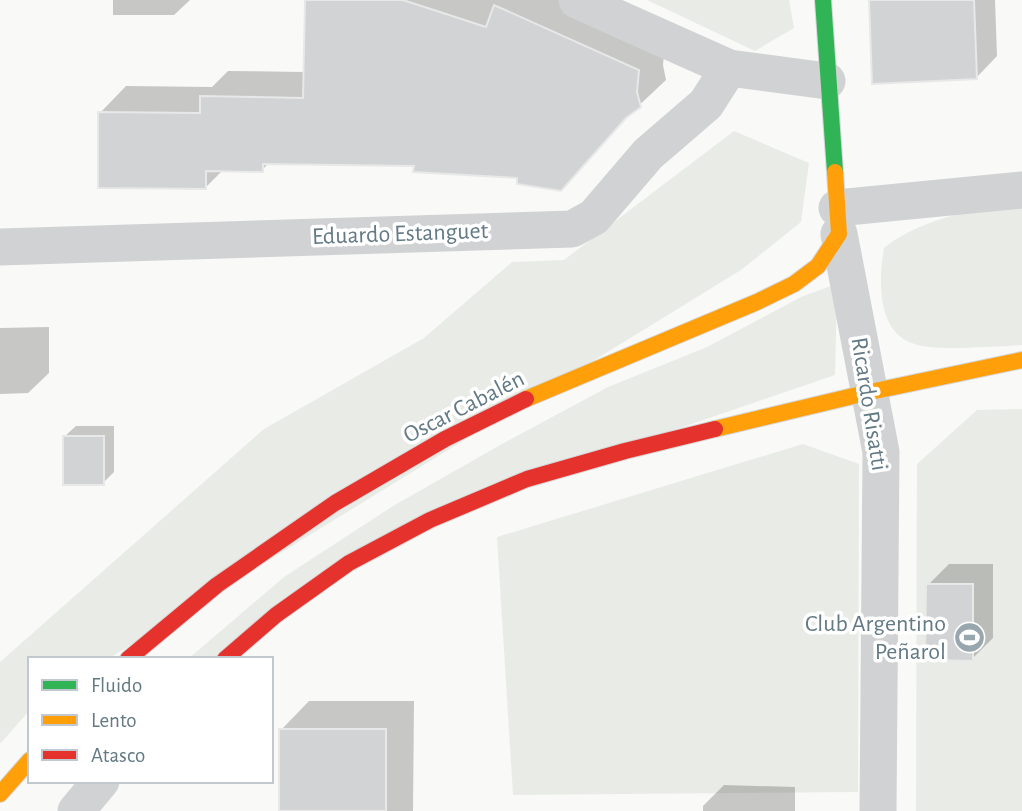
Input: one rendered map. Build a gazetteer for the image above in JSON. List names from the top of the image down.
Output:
{
  "streets": {
    "main road": ["Ricardo Risatti", "Oscar Cabalén"],
    "street": ["Eduardo Estanguet"]
  },
  "crossings": [
    ["Ricardo Risatti", "Oscar Cabalén"]
  ],
  "places": {
    "sports": ["Club Argentino Peñarol"]
  },
  "legend": ["Fluido", "Lento", "Atasco"]
}
